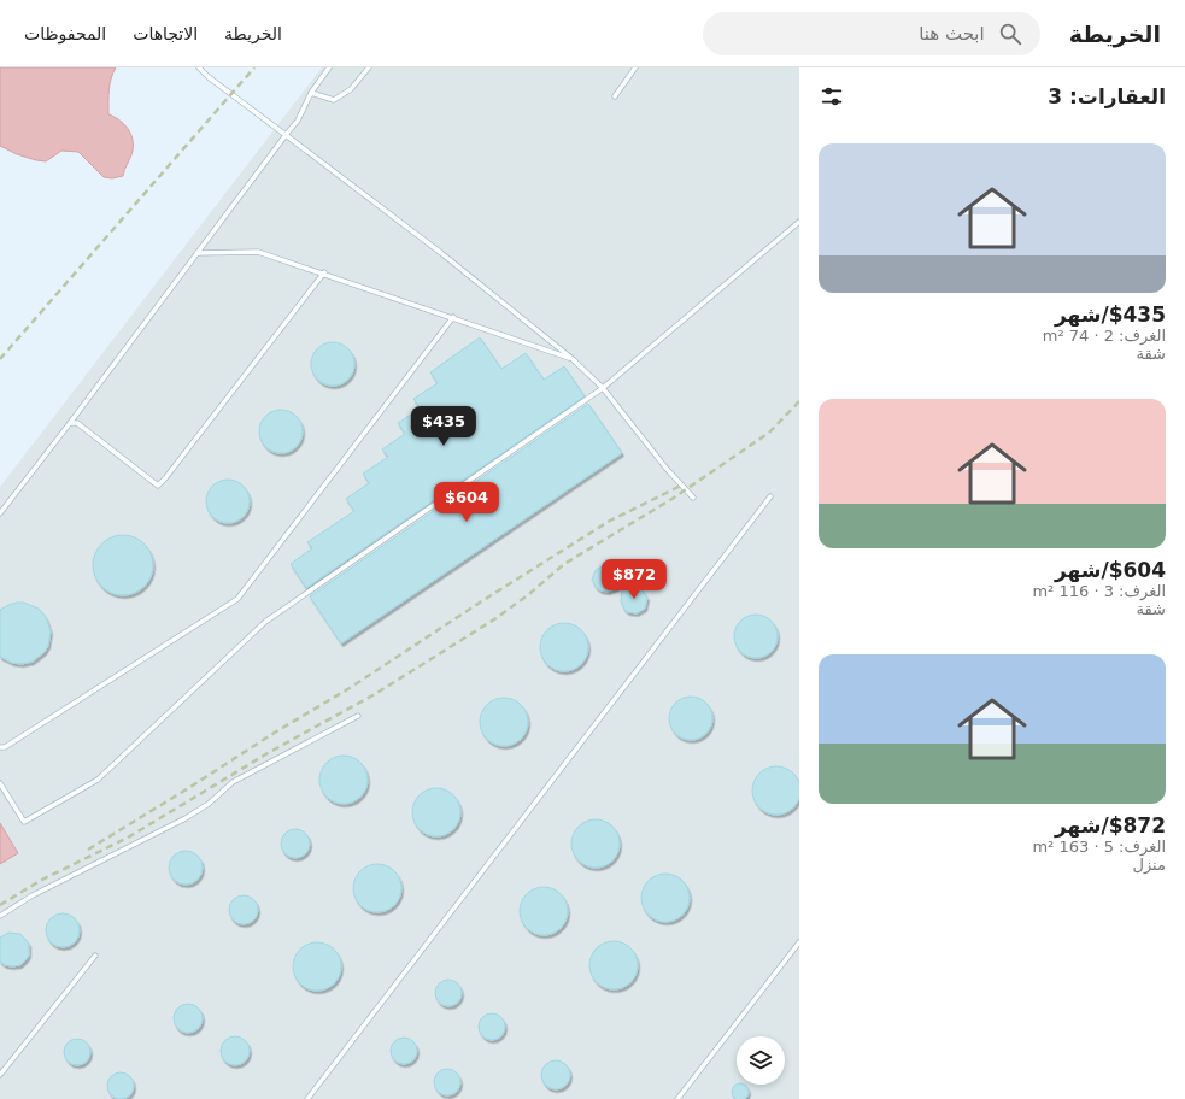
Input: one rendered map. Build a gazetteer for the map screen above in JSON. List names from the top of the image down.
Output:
{
  "page": {
    "header": "الخريطة",
    "search": "ابحث هنا",
    "nav": ["الخريطة", "الاتجاهات", "المحفوظات"],
    "heading": "العقارات: 3",
    "list": [
      {
        "name": "$435/شهر",
        "note": "الغرف: 2 · 74 m² · شقة"
      },
      {
        "name": "$604/شهر",
        "note": "الغرف: 3 · 116 m² · شقة"
      },
      {
        "name": "$872/شهر",
        "note": "الغرف: 5 · 163 m² · منزل"
      }
    ],
    "price": ["$435", "$604", "$872"]
  }
}
